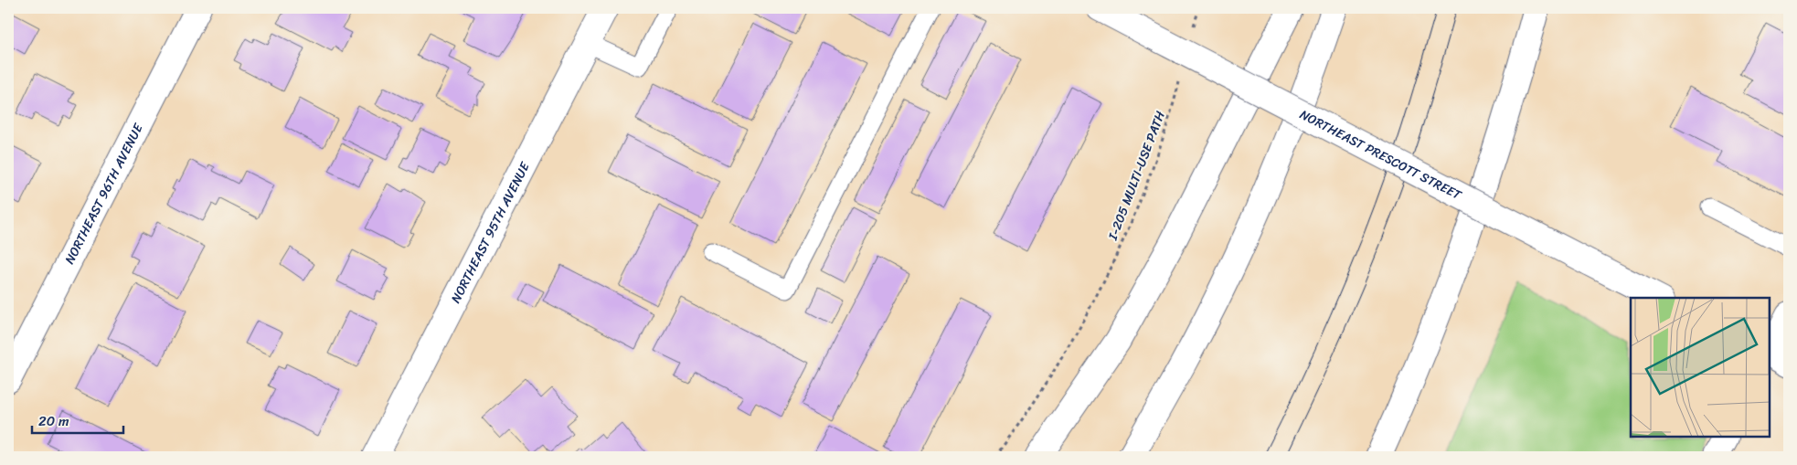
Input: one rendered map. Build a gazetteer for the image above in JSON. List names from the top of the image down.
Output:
{
  "streets": {
    "main road": ["NORTHEAST PRESCOTT STREET", "NORTHEAST 96TH AVENUE", "NORTHEAST 95TH AVENUE"],
    "path": ["I-205 MULTI-USE PATH"]
  },
  "scale_bar": "20 m"
}
